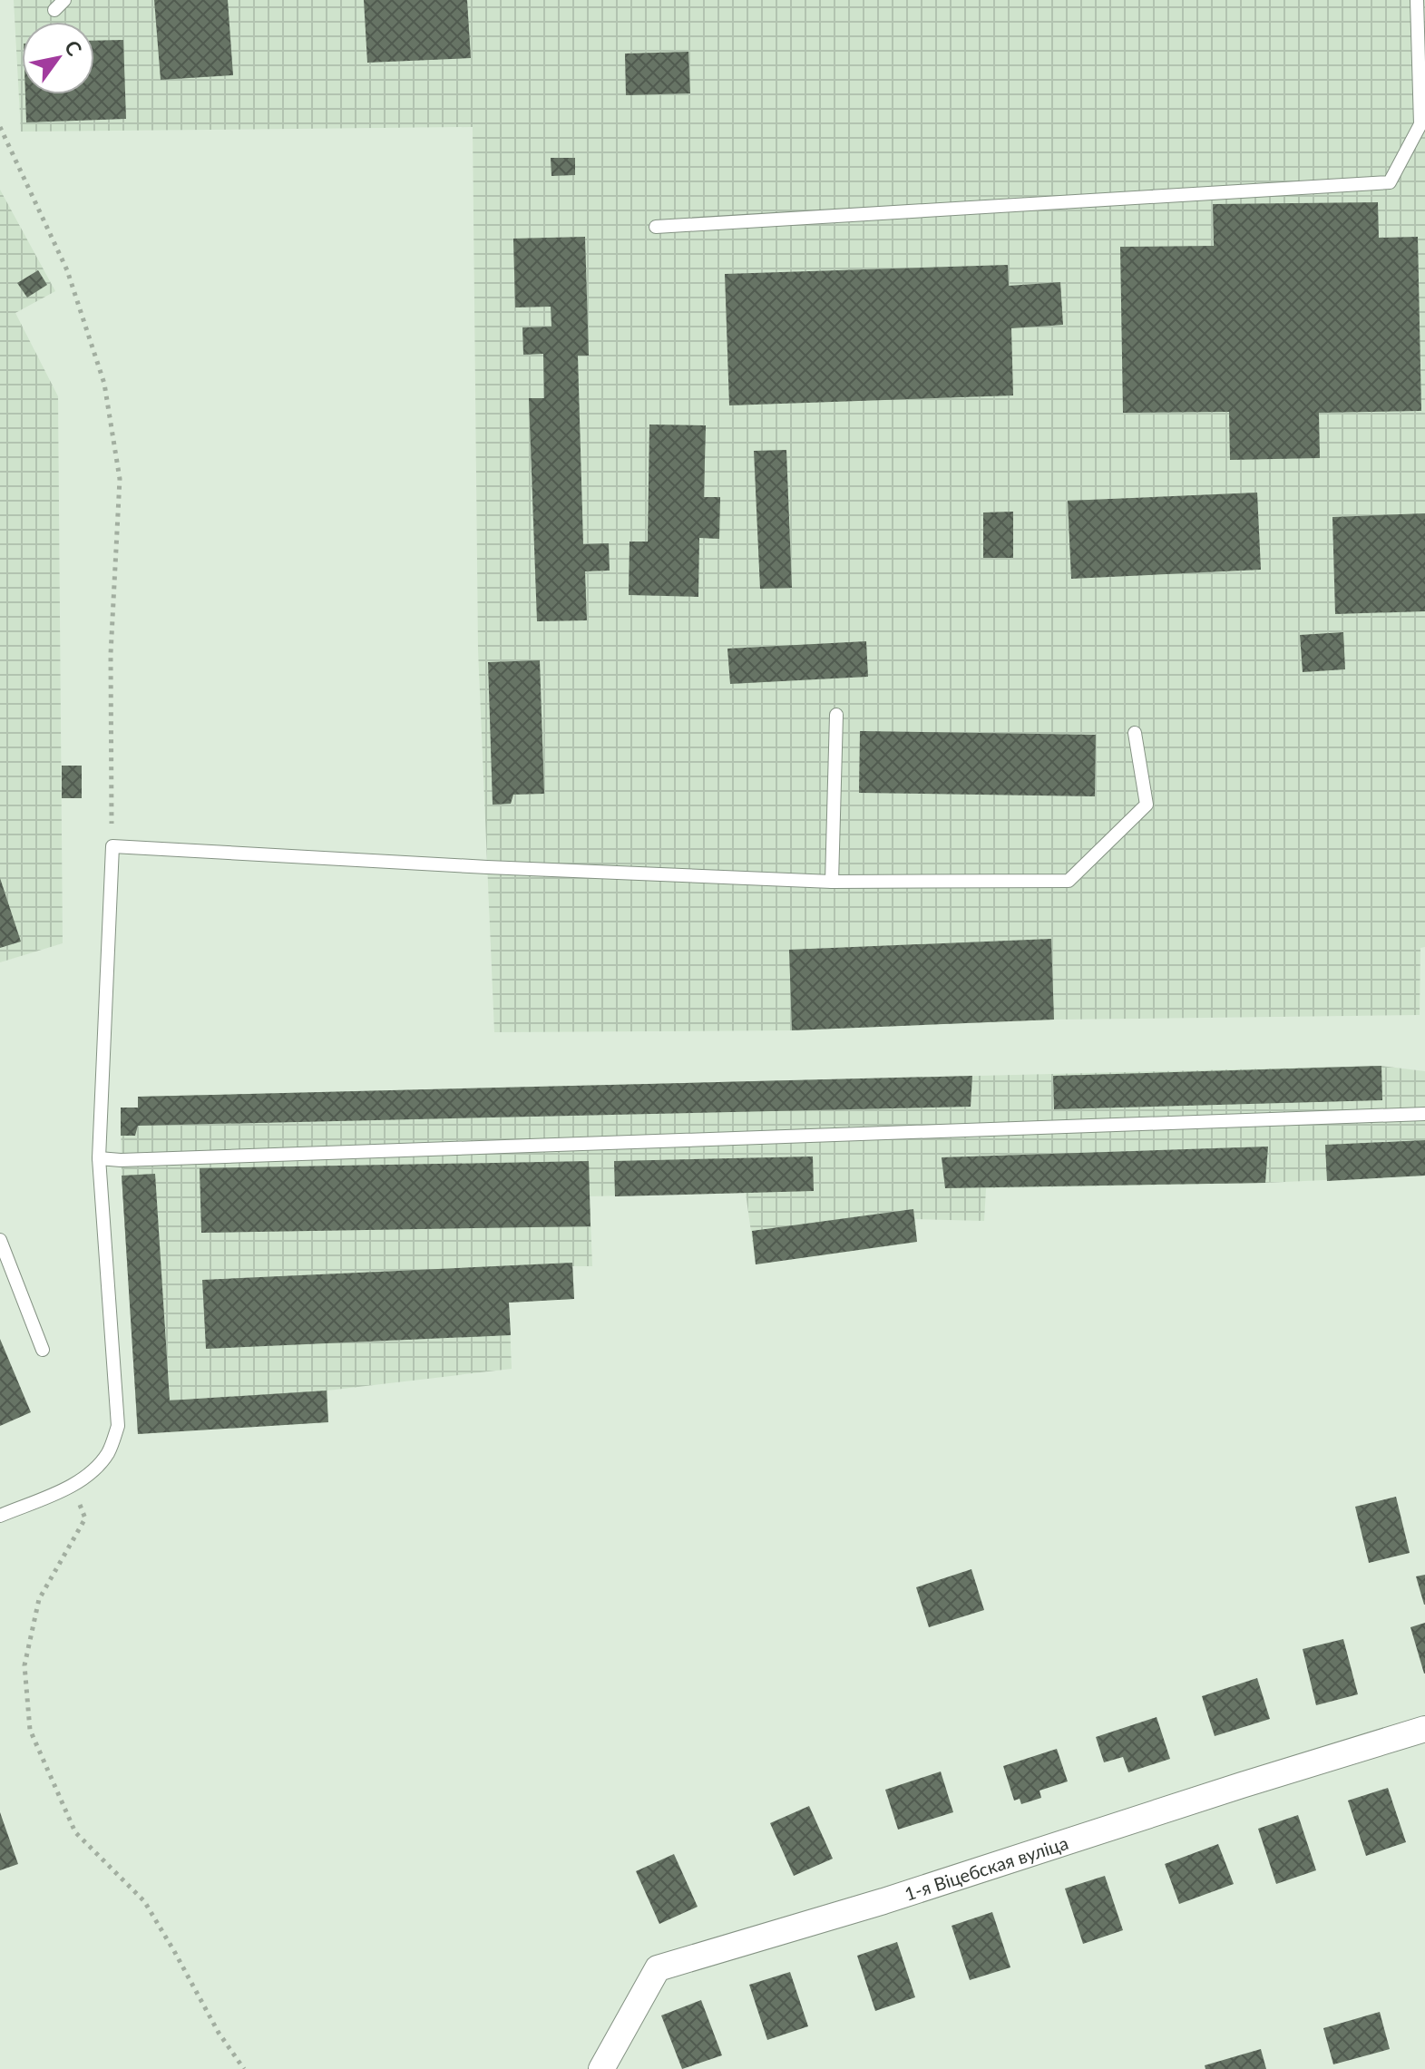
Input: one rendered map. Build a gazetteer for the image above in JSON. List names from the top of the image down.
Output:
{
  "streets": {
    "street": ["1-я Віцебская вуліца"]
  },
  "north": "top right"
}
